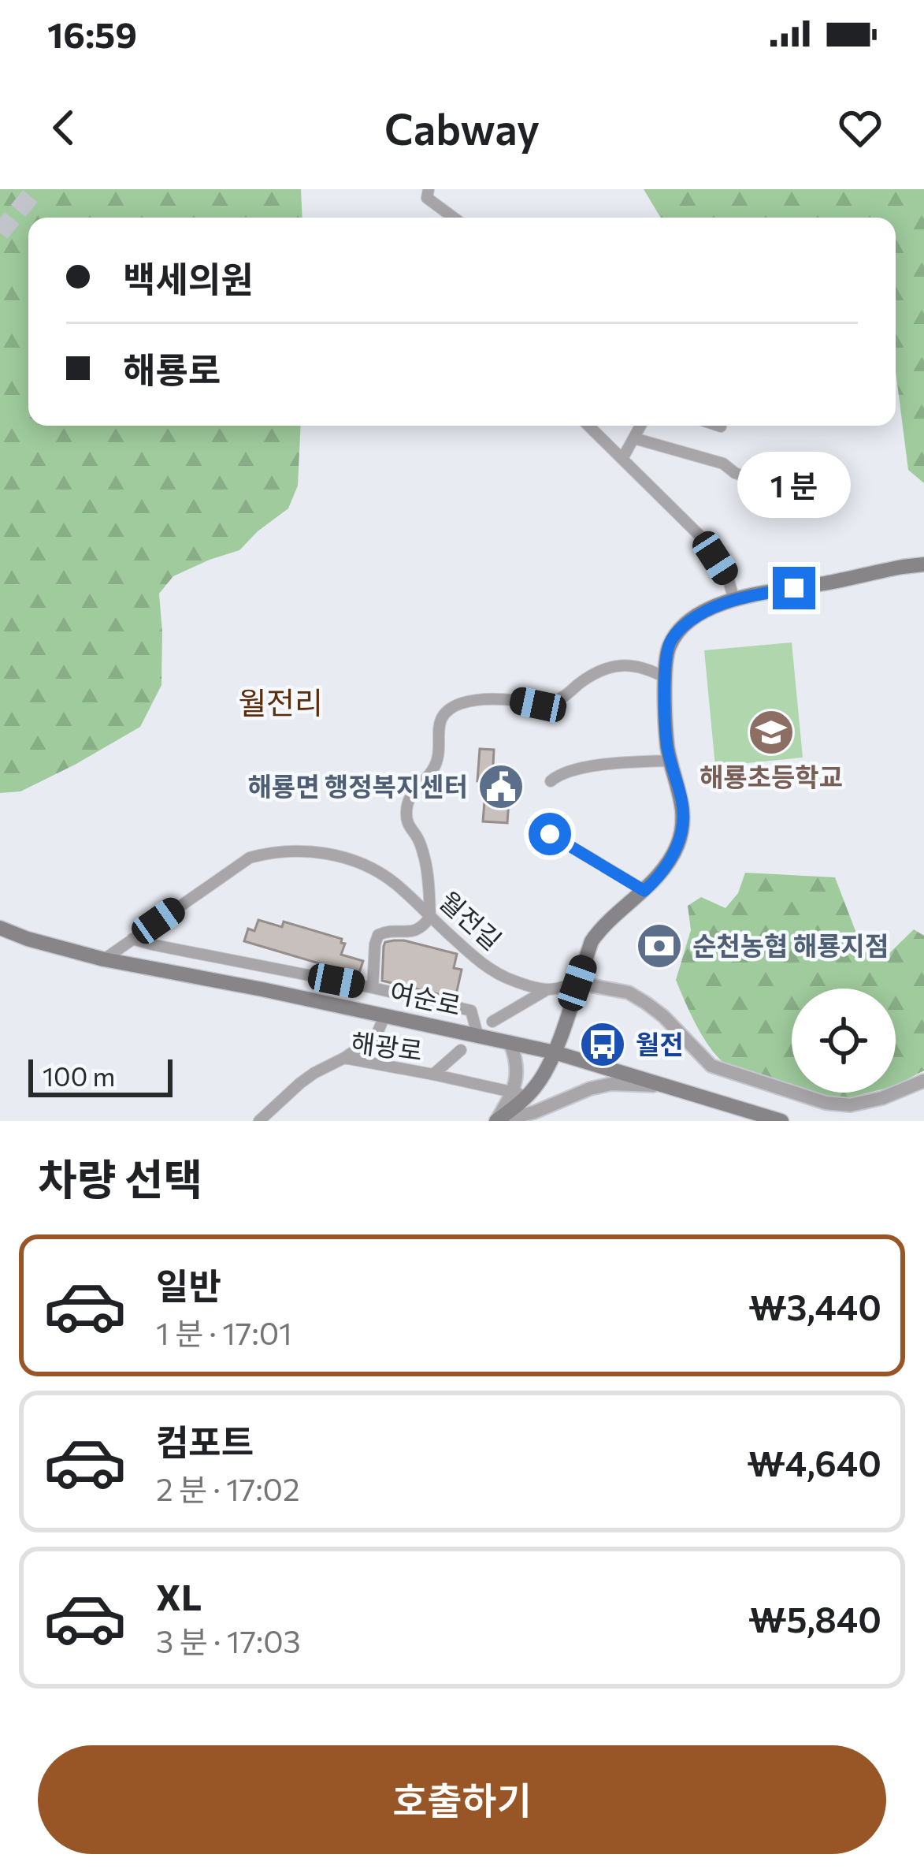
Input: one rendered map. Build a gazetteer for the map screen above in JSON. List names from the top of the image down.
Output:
{
  "streets": {
    "main road": ["여순로"],
    "street": ["월전길", "해광로"]
  },
  "crossings": [
    ["월전길", "여순로"]
  ],
  "districts": ["월전리"],
  "places": {
    "school or university": ["해룡초등학교"],
    "public building": ["해룡면 행정복지센터"],
    "bank": ["순천농협 해룡지점"],
    "bus stop": ["월전"]
  },
  "scale_bar": "100 m",
  "page": {
    "status": "16:59",
    "header": "Cabway",
    "banner": ["백세의원", "해룡로"],
    "bubble": "1 분",
    "scale": "100 m",
    "heading": "차량 선택",
    "list": [
      {
        "name": "일반",
        "note": "1 분 · 17:01",
        "value": "₩3,440"
      },
      {
        "name": "컴포트",
        "note": "2 분 · 17:02",
        "value": "₩4,640"
      },
      {
        "name": "XL",
        "note": "3 분 · 17:03",
        "value": "₩5,840"
      }
    ],
    "buttons": "호출하기"
  }
}
